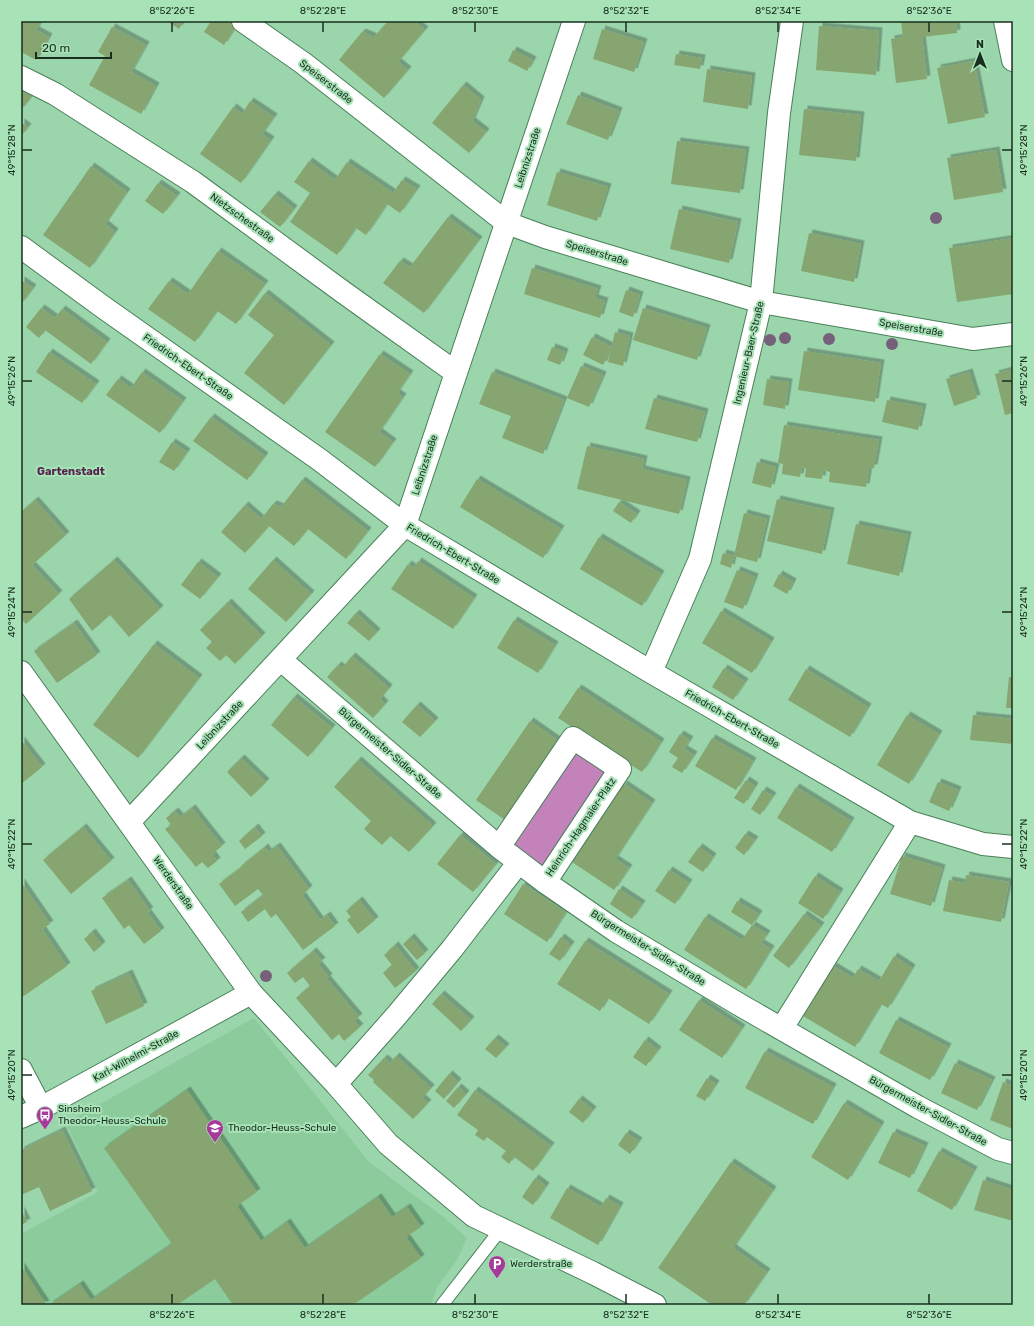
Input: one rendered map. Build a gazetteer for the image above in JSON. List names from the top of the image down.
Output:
{
  "streets": {
    "street": [
      "Speiserstraße",
      "Leibnizstraße",
      "Nietzschestraße",
      "Ingenieur-Baer-Straße",
      "Friedrich-Ebert-Straße",
      "Bürgermeister-Sidler-Straße",
      "Heinrich-Hagmaier-Platz",
      "Werderstraße",
      "Karl-Wilhelmi-Straße"
    ]
  },
  "crossings": [
    ["Speiserstraße", "Leibnizstraße"],
    ["Speiserstraße", "Ingenieur-Baer-Straße"],
    ["Leibnizstraße", "Nietzschestraße"],
    ["Leibnizstraße", "Friedrich-Ebert-Straße"],
    ["Leibnizstraße", "Bürgermeister-Sidler-Straße"],
    ["Leibnizstraße", "Werderstraße"],
    ["Ingenieur-Baer-Straße", "Friedrich-Ebert-Straße"],
    ["Bürgermeister-Sidler-Straße", "Heinrich-Hagmaier-Platz"],
    ["Werderstraße", "Karl-Wilhelmi-Straße"]
  ],
  "districts": ["Gartenstadt"],
  "places": {
    "bus stop": ["Sinsheim Theodor-Heuss-Schule"],
    "school or university": ["Theodor-Heuss-Schule"],
    "parking": ["Werderstraße"]
  },
  "scale_bar": "20 m",
  "north": "top",
  "coordinates": [
    "8°52'26\"E",
    "8°52'28\"E",
    "8°52'30\"E",
    "8°52'32\"E",
    "8°52'34\"E",
    "8°52'36\"E",
    "49°15'28\"N",
    "49°15'26\"N",
    "49°15'24\"N",
    "49°15'22\"N",
    "49°15'20\"N"
  ]
}
